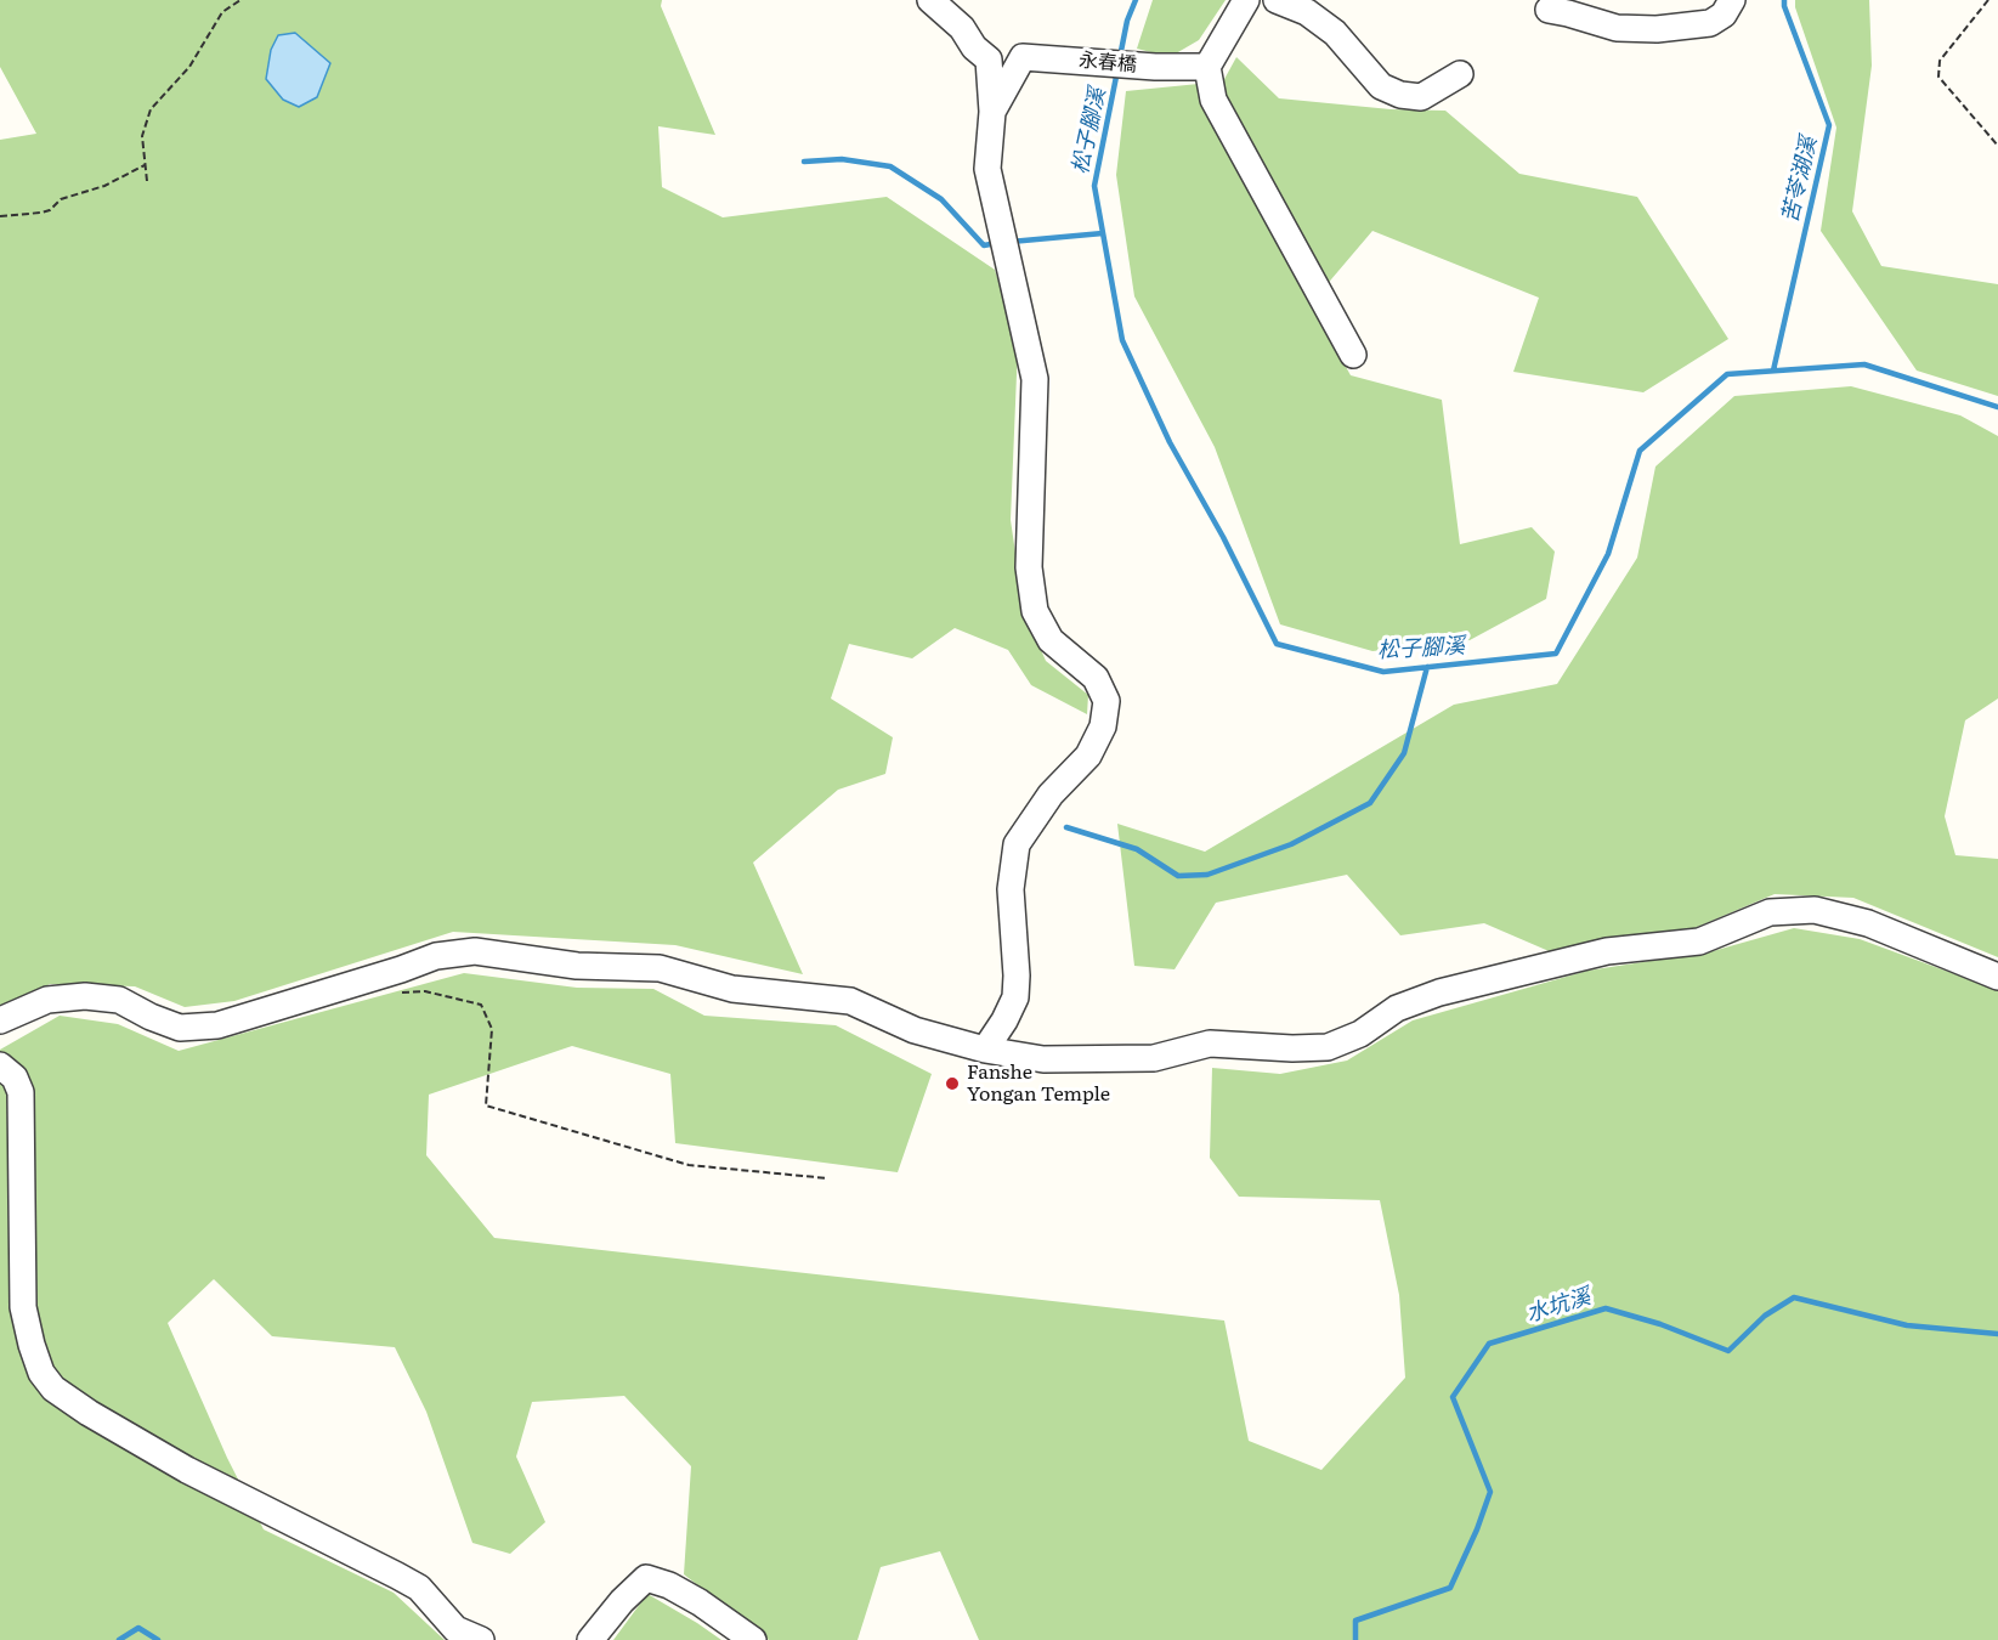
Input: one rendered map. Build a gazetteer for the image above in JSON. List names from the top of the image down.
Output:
{
  "streets": {
    "street": ["永春橋"]
  },
  "water": ["松子腳溪", "苦苓湖溪", "水坑溪"],
  "places": ["Fanshe Yongan Temple"]
}
